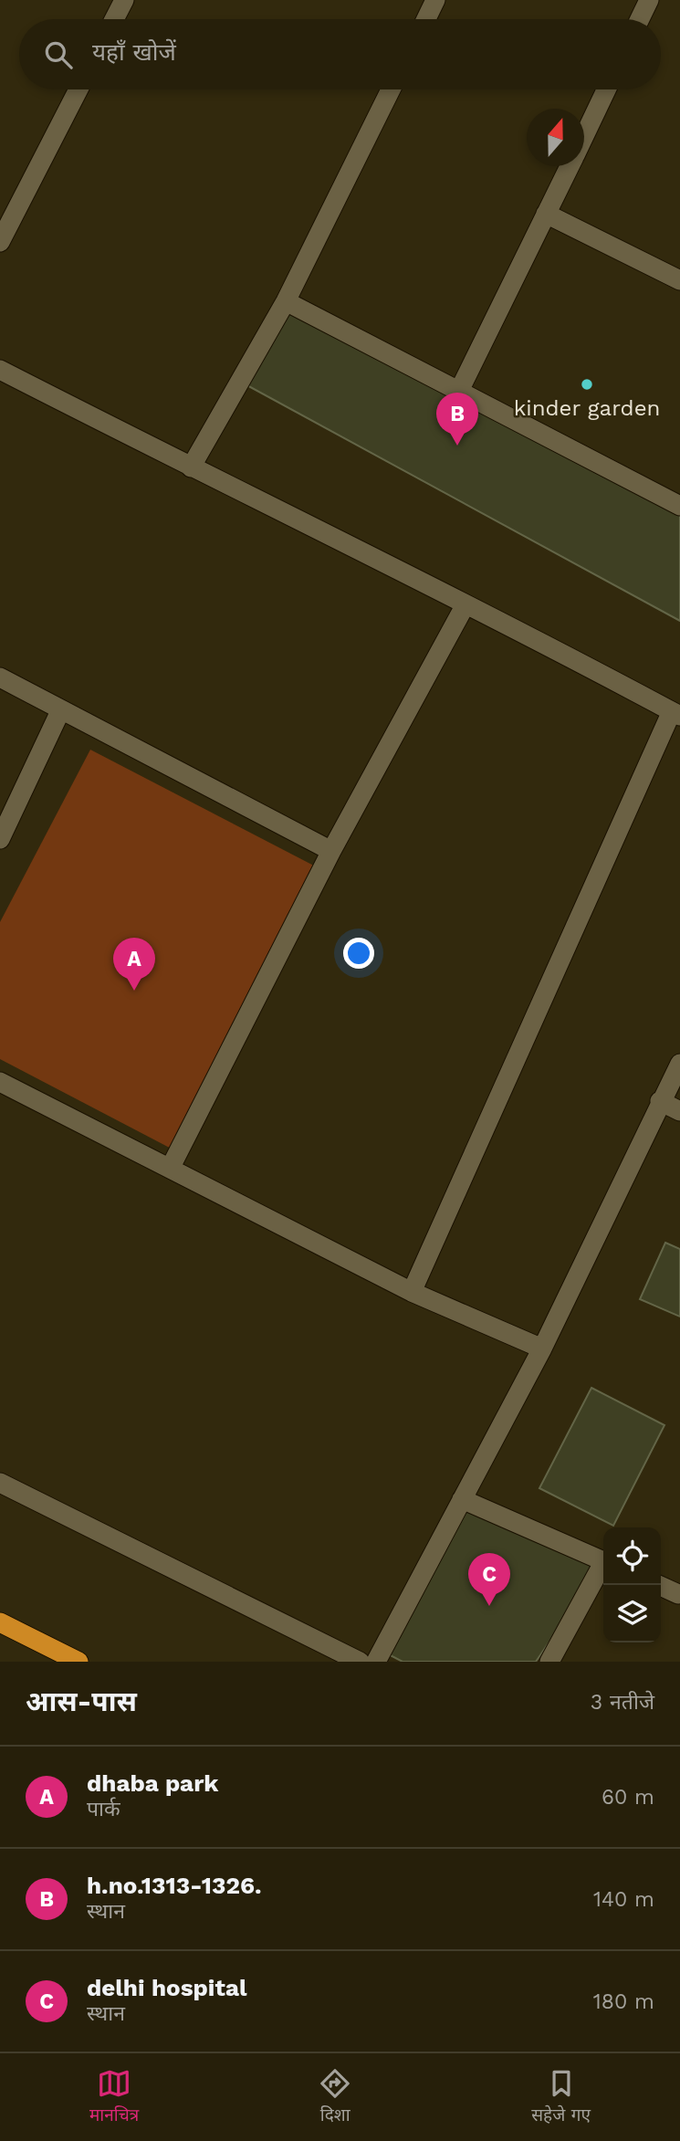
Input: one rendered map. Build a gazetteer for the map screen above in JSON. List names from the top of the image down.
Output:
{
  "places": ["kinder garden"],
  "north": "top",
  "page": {
    "search": "यहाँ खोजें",
    "pins": ["B", "A", "C"],
    "heading": ["आस-पास", "3 नतीजे"],
    "list": [
      {
        "mark": "A",
        "name": "dhaba park",
        "note": "पार्क",
        "value": "60 m"
      },
      {
        "mark": "B",
        "name": "h.no.1313-1326.",
        "note": "स्थान",
        "value": "140 m"
      },
      {
        "mark": "C",
        "name": "delhi hospital",
        "note": "स्थान",
        "value": "180 m"
      }
    ],
    "nav": ["मानचित्र", "दिशा", "सहेजे गए"]
  }
}
